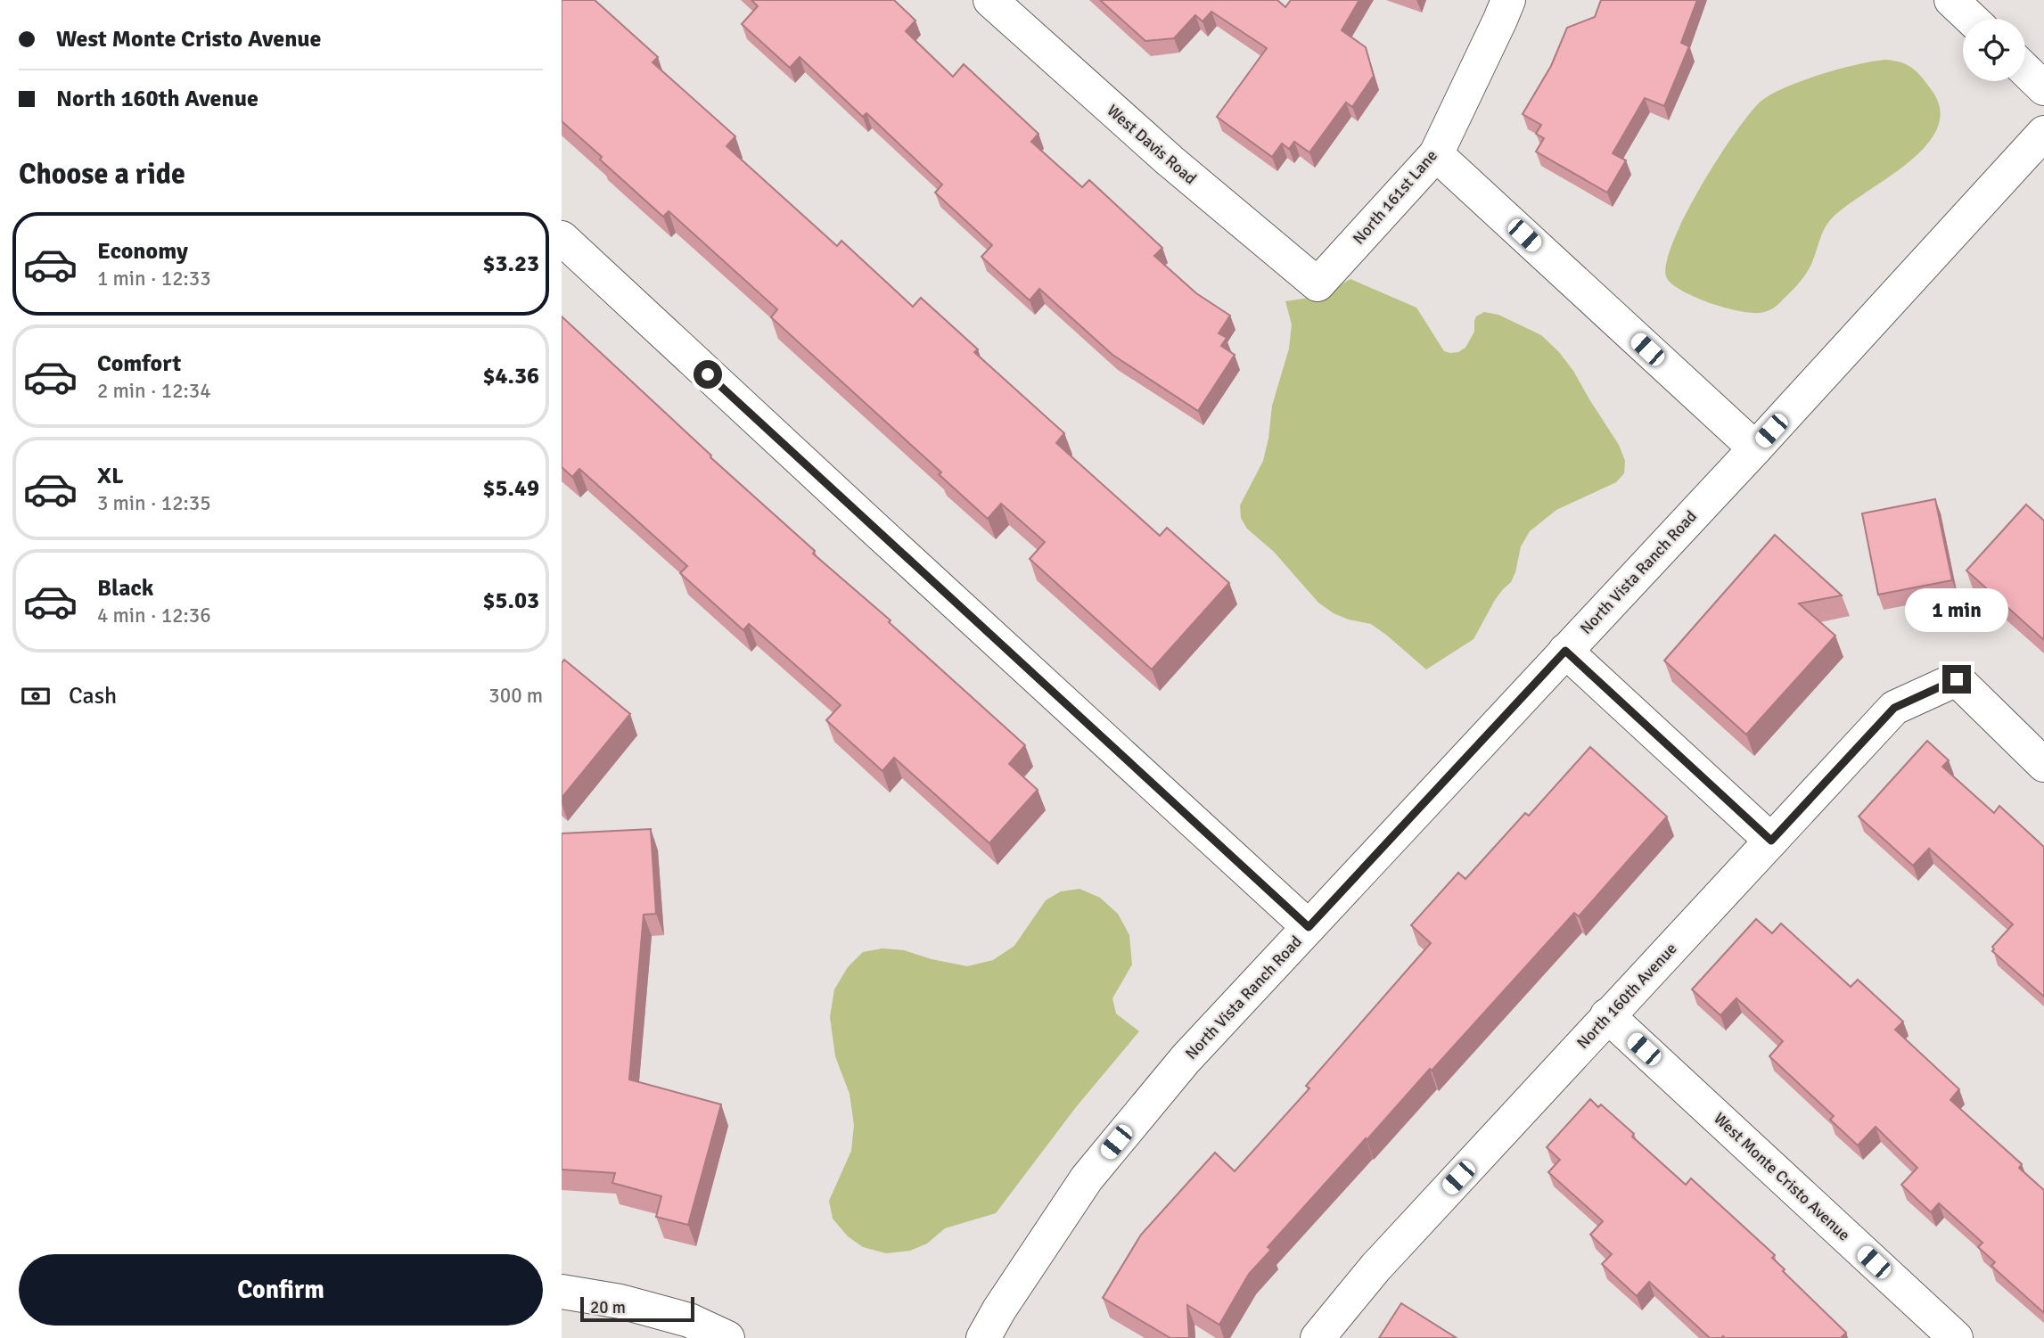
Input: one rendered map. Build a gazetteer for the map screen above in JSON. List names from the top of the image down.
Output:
{
  "streets": {
    "street": [
      "West Davis Road",
      "North 161st Lane",
      "North Vista Ranch Road",
      "North 160th Avenue",
      "West Monte Cristo Avenue"
    ]
  },
  "crossings": [
    ["West Davis Road", "North 161st Lane"],
    ["North 160th Avenue", "West Monte Cristo Avenue"]
  ],
  "scale_bar": "20 m",
  "page": {
    "banner": ["West Monte Cristo Avenue", "North 160th Avenue"],
    "heading": "Choose a ride",
    "list": [
      {
        "name": "Economy",
        "note": "1 min · 12:33",
        "value": "$3.23"
      },
      {
        "name": "Comfort",
        "note": "2 min · 12:34",
        "value": "$4.36"
      },
      {
        "name": "XL",
        "note": "3 min · 12:35",
        "value": "$5.49"
      },
      {
        "name": "Black",
        "note": "4 min · 12:36",
        "value": "$5.03"
      }
    ],
    "bubble": "1 min",
    "pay": ["Cash", "300 m"],
    "buttons": "Confirm",
    "scale": "20 m"
  }
}
